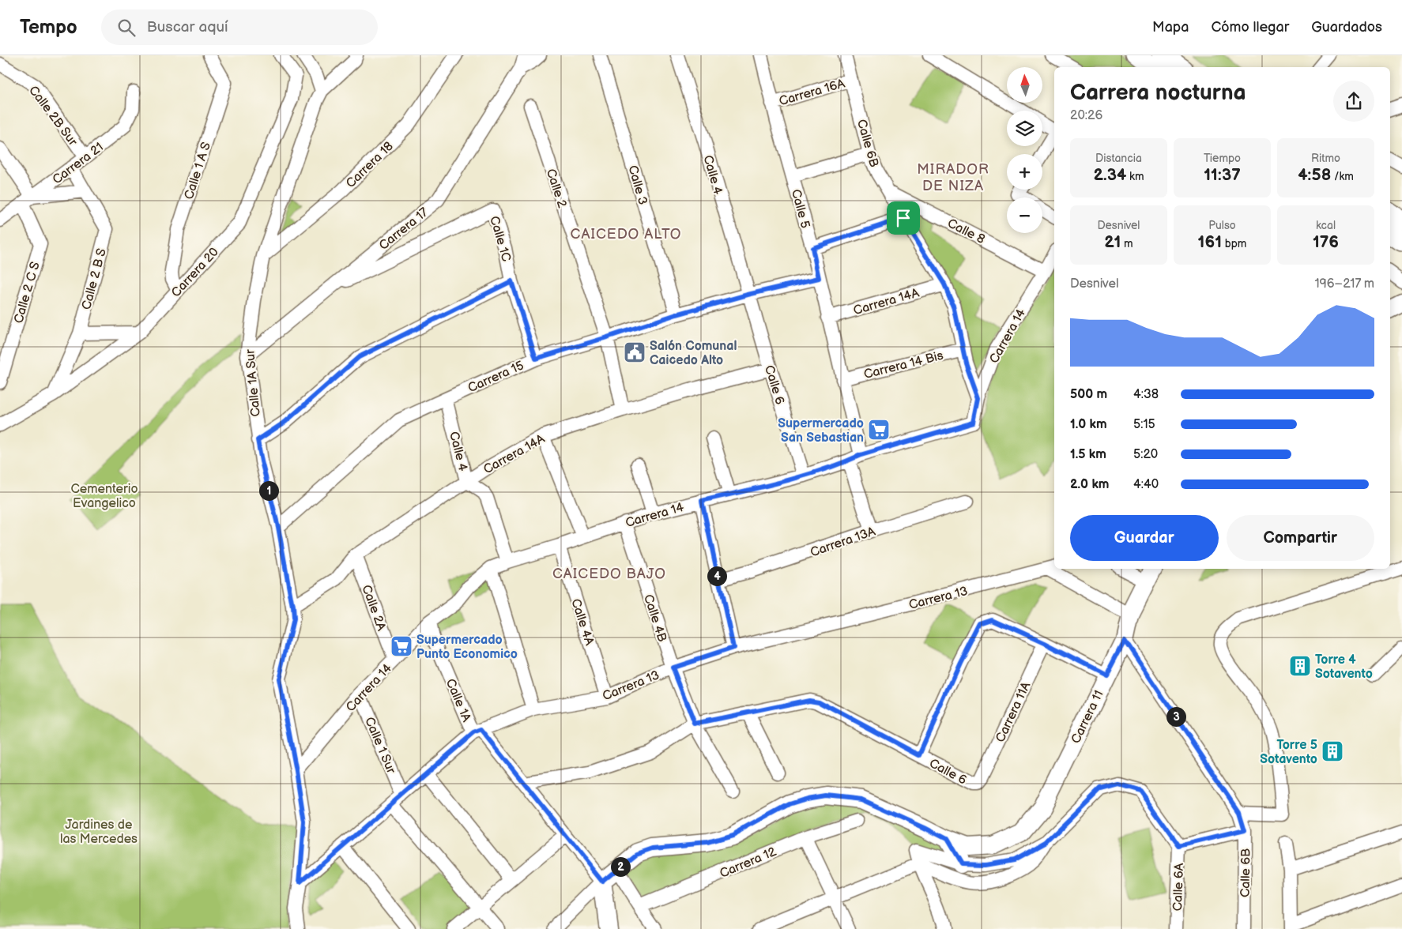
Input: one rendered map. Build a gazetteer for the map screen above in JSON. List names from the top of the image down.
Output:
{
  "streets": {
    "street": [
      "Carrera 16A",
      "Calle 2B Sur",
      "Calle 6B",
      "Carrera 21",
      "Carrera 18",
      "Calle 1 A S",
      "Calle 4",
      "Calle 3",
      "Calle 2",
      "Calle 5",
      "Carrera 17",
      "Calle 8",
      "Calle 1C",
      "Carrera 20",
      "Calle 2 B S",
      "Calle 2 C S",
      "Carrera 14A",
      "Carrera 14",
      "Carrera 14 Bis",
      "Carrera 15",
      "Calle 1A Sur",
      "Calle 6",
      "Carrera 13A",
      "Carrera 13",
      "Calle 2A",
      "Calle 4B",
      "Calle 4A",
      "Calle 1A",
      "Carrera 11A",
      "Carrera 11",
      "Calle 1 Sur",
      "Carrera 12",
      "Calle 6A"
    ]
  },
  "crossings": [
    ["Carrera 16A", "Calle 6B"],
    ["Carrera 16A", "Calle 5"],
    ["Calle 2B Sur", "Carrera 21"],
    ["Calle 6B", "Calle 8"],
    ["Calle 6B", "Carrera 14A"],
    ["Calle 6B", "Carrera 14"],
    ["Calle 6B", "Carrera 14 Bis"],
    ["Calle 6B", "Carrera 11"],
    ["Carrera 21", "Calle 2 B S"],
    ["Carrera 21", "Calle 2 C S"],
    ["Carrera 18", "Calle 1A Sur"],
    ["Calle 1 A S", "Carrera 20"],
    ["Calle 4", "Carrera 14A"],
    ["Calle 4", "Carrera 14"],
    ["Calle 4", "Carrera 15"],
    ["Calle 4", "Calle 6"],
    ["Calle 3", "Carrera 15"],
    ["Calle 2", "Carrera 15"],
    ["Calle 5", "Carrera 14A"],
    ["Calle 5", "Carrera 14"],
    ["Calle 5", "Carrera 14 Bis"],
    ["Calle 5", "Carrera 15"],
    ["Carrera 17", "Calle 1C"],
    ["Carrera 17", "Calle 1A Sur"],
    ["Calle 8", "Carrera 14"],
    ["Calle 1C", "Carrera 15"],
    ["Carrera 20", "Calle 2 B S"],
    ["Carrera 14A", "Calle 1A Sur"],
    ["Carrera 14A", "Calle 6"],
    ["Carrera 14A", "Calle 2A"],
    ["Carrera 14", "Calle 1A Sur"],
    ["Carrera 14", "Calle 6"],
    ["Carrera 14", "Calle 2A"],
    ["Carrera 14", "Calle 4B"],
    ["Carrera 14", "Calle 4A"],
    ["Carrera 14", "Calle 1A"],
    ["Carrera 14", "Calle 1 Sur"],
    ["Carrera 15", "Calle 1A Sur"],
    ["Carrera 15", "Calle 6"],
    ["Calle 1A Sur", "Carrera 13"],
    ["Calle 6", "Calle 4B"],
    ["Calle 6", "Carrera 11A"],
    ["Carrera 13", "Calle 4B"],
    ["Carrera 13", "Calle 4A"],
    ["Carrera 13", "Calle 1A"],
    ["Carrera 13", "Calle 1 Sur"]
  ],
  "districts": ["MIRADOR DE NIZA", "CAICEDO ALTO", "CAICEDO BAJO"],
  "parks": ["Cementerio Evangelico", "Jardines de las Mercedes"],
  "places": {
    "public building": ["Salón Comunal Caicedo Alto"],
    "supermarket": ["Supermercado San Sebastian", "Supermercado Punto Economico"],
    "building": ["Torre 4 Sotavento", "Torre 5 Sotavento"]
  },
  "north": "top",
  "page": {
    "header": "Tempo",
    "search": "Buscar aquí",
    "nav": ["Mapa", "Cómo llegar", "Guardados"],
    "map_buttons": ["+", "−"],
    "heading": ["Carrera nocturna", "20:26"],
    "stats": [
      ["Distancia", "2.34 km"],
      ["Tiempo", "11:37"],
      ["Ritmo", "4:58 /km"],
      ["Desnivel", "21 m"],
      ["Pulso", "161 bpm"],
      ["kcal", "176"]
    ],
    "chart": ["Desnivel", "196–217 m"],
    "list": [
      {
        "name": "500 m",
        "note": "4:38"
      },
      {
        "name": "1.0 km",
        "note": "5:15"
      },
      {
        "name": "1.5 km",
        "note": "5:20"
      },
      {
        "name": "2.0 km",
        "note": "4:40"
      }
    ],
    "pins": [
      "1",
      "4",
      "3",
      "2"
    ],
    "buttons": ["Guardar", "Compartir"]
  }
}
